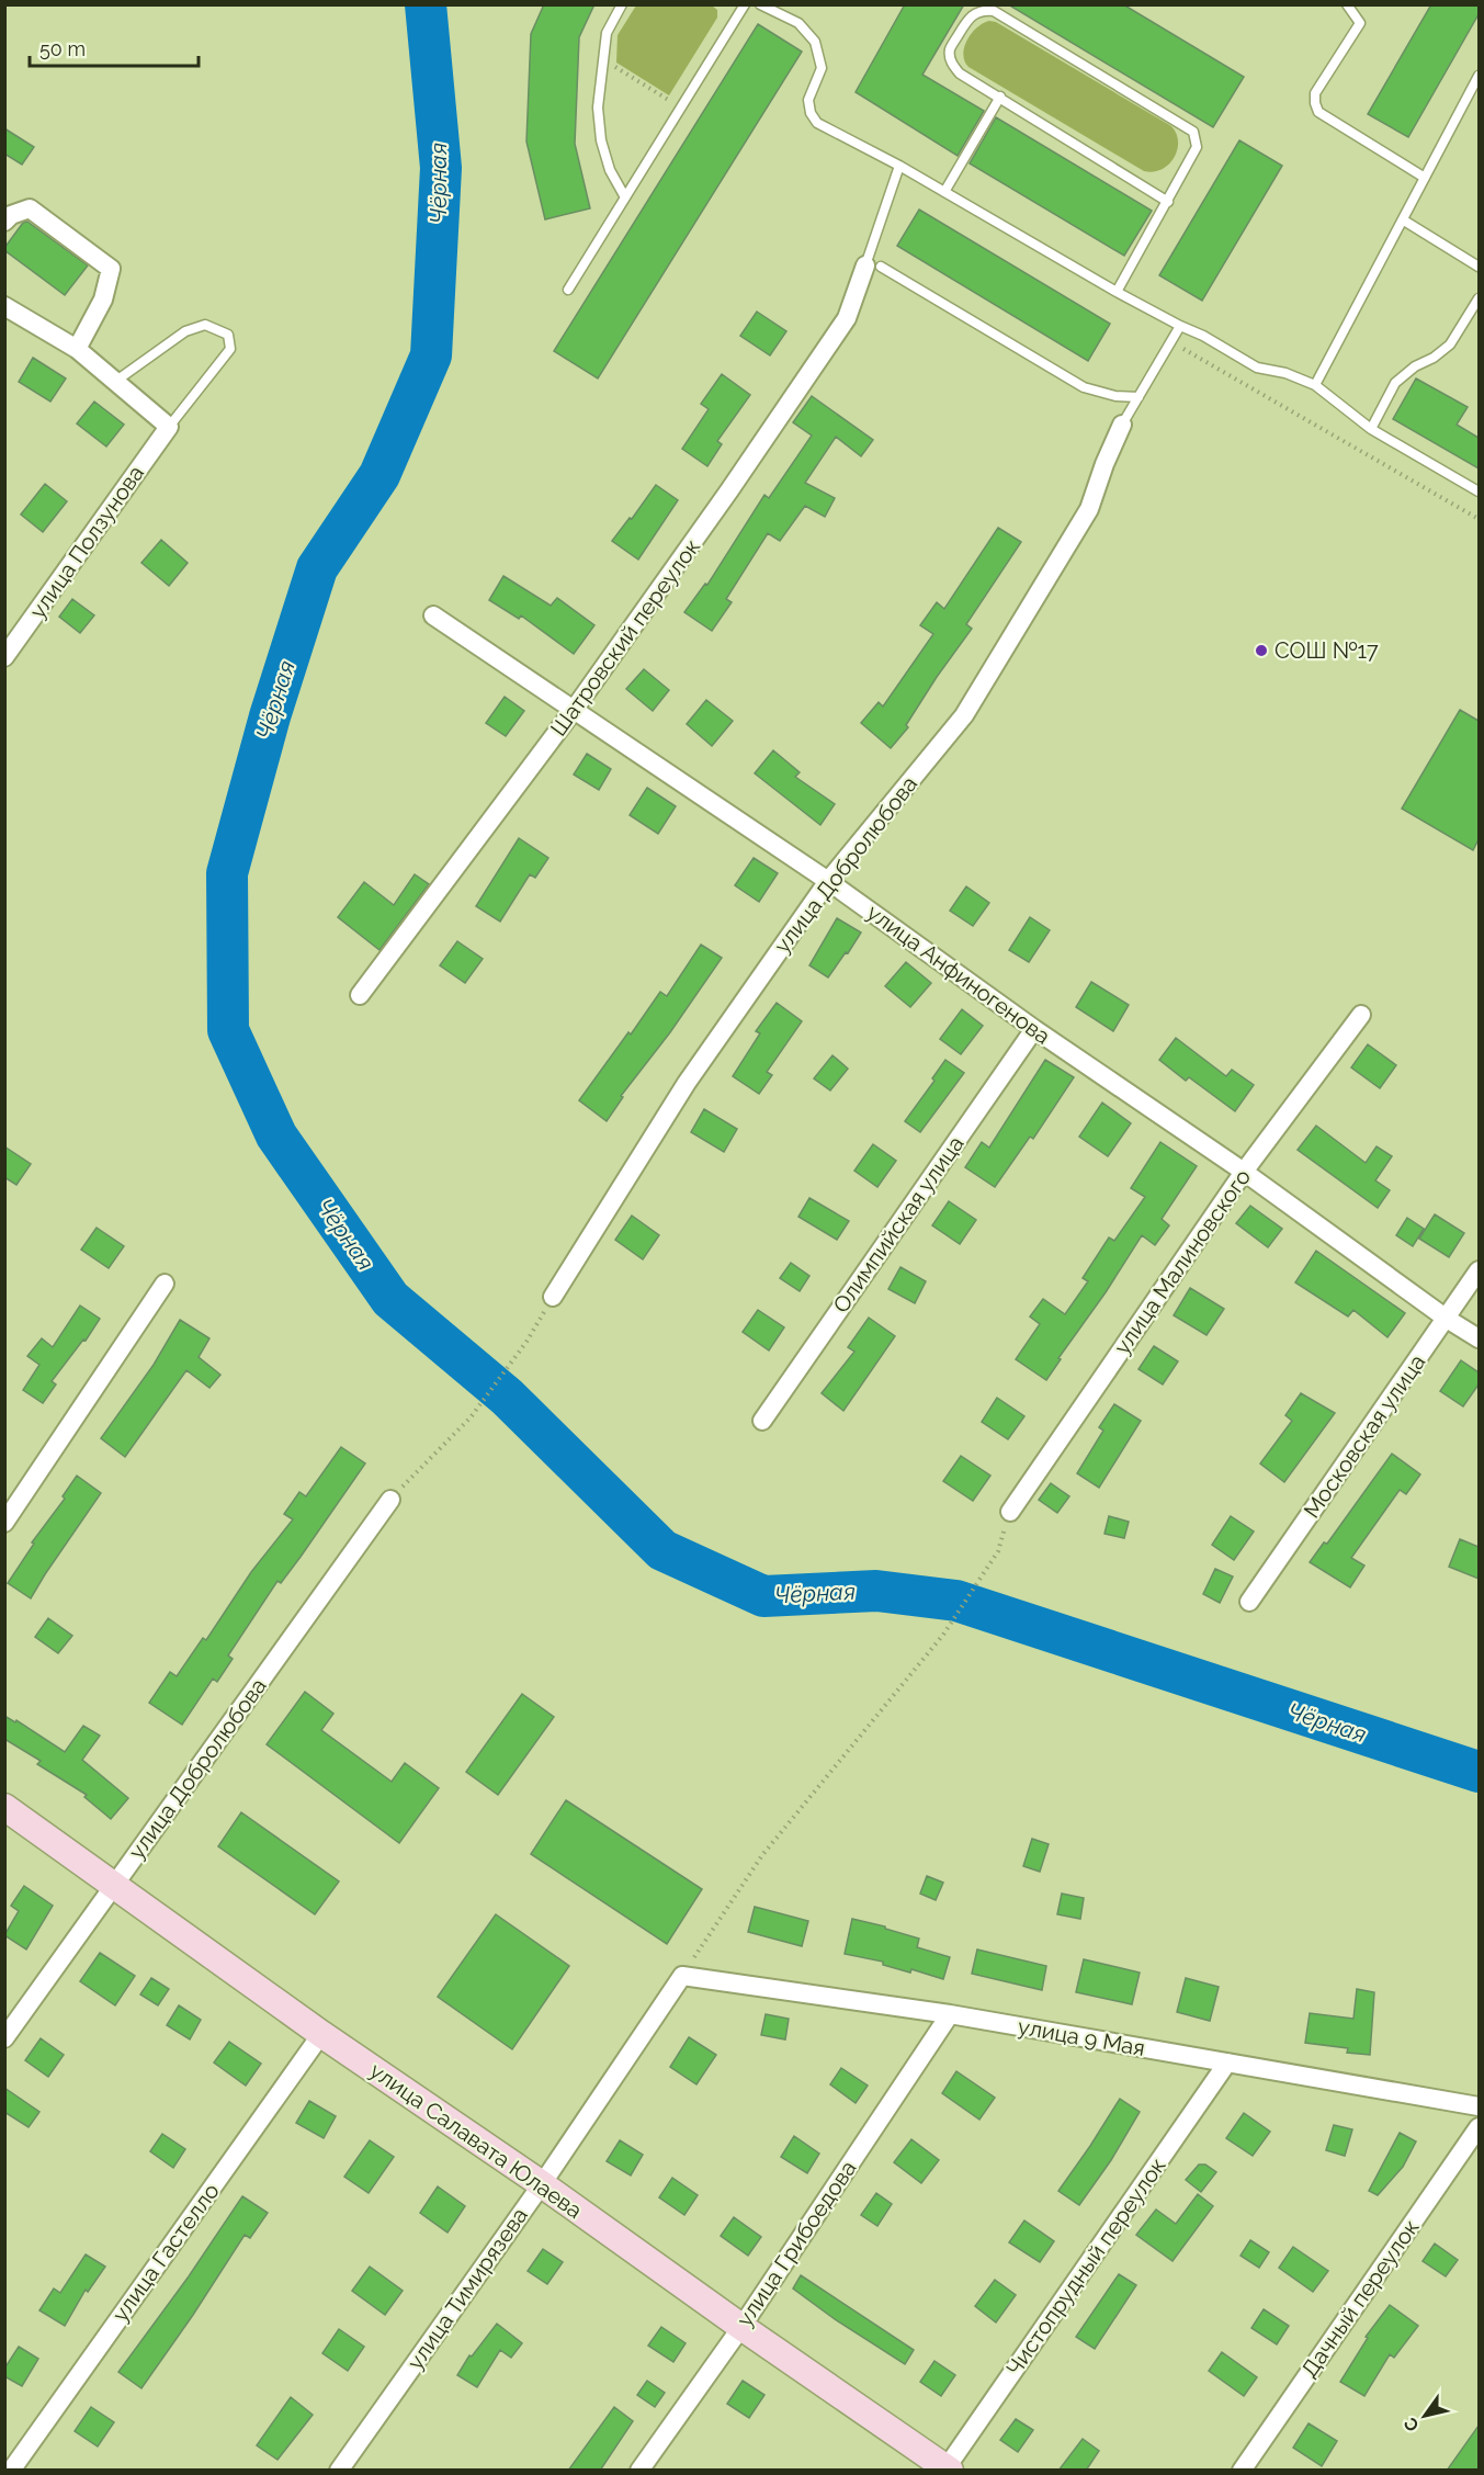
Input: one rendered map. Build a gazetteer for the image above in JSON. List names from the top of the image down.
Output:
{
  "streets": {
    "street": [
      "улица Ползунова",
      "Шатровский переулок",
      "улица Добролюбова",
      "улица Анфиногенова",
      "Олимпийская улица",
      "улица Малиновского",
      "Московская улица",
      "улица 9 Мая",
      "улица Салавата Юлаева",
      "улица Грибоедова",
      "улица Гастелло",
      "Чистопрудный переулок",
      "улица Тимирязева",
      "Дачный переулок"
    ]
  },
  "crossings": [
    ["Шатровский переулок", "улица Анфиногенова"],
    ["улица Добролюбова", "улица Анфиногенова"],
    ["улица Добролюбова", "улица Салавата Юлаева"],
    ["улица Анфиногенова", "Олимпийская улица"],
    ["улица Анфиногенова", "улица Малиновского"],
    ["улица Анфиногенова", "Московская улица"],
    ["улица 9 Мая", "улица Грибоедова"],
    ["улица 9 Мая", "Чистопрудный переулок"],
    ["улица 9 Мая", "улица Тимирязева"],
    ["улица Салавата Юлаева", "улица Грибоедова"],
    ["улица Салавата Юлаева", "улица Гастелло"],
    ["улица Салавата Юлаева", "Чистопрудный переулок"],
    ["улица Салавата Юлаева", "улица Тимирязева"]
  ],
  "water": ["Чёрная"],
  "places": ["СОШ №17"],
  "scale_bar": "50 m",
  "north": "bottom left"
}
